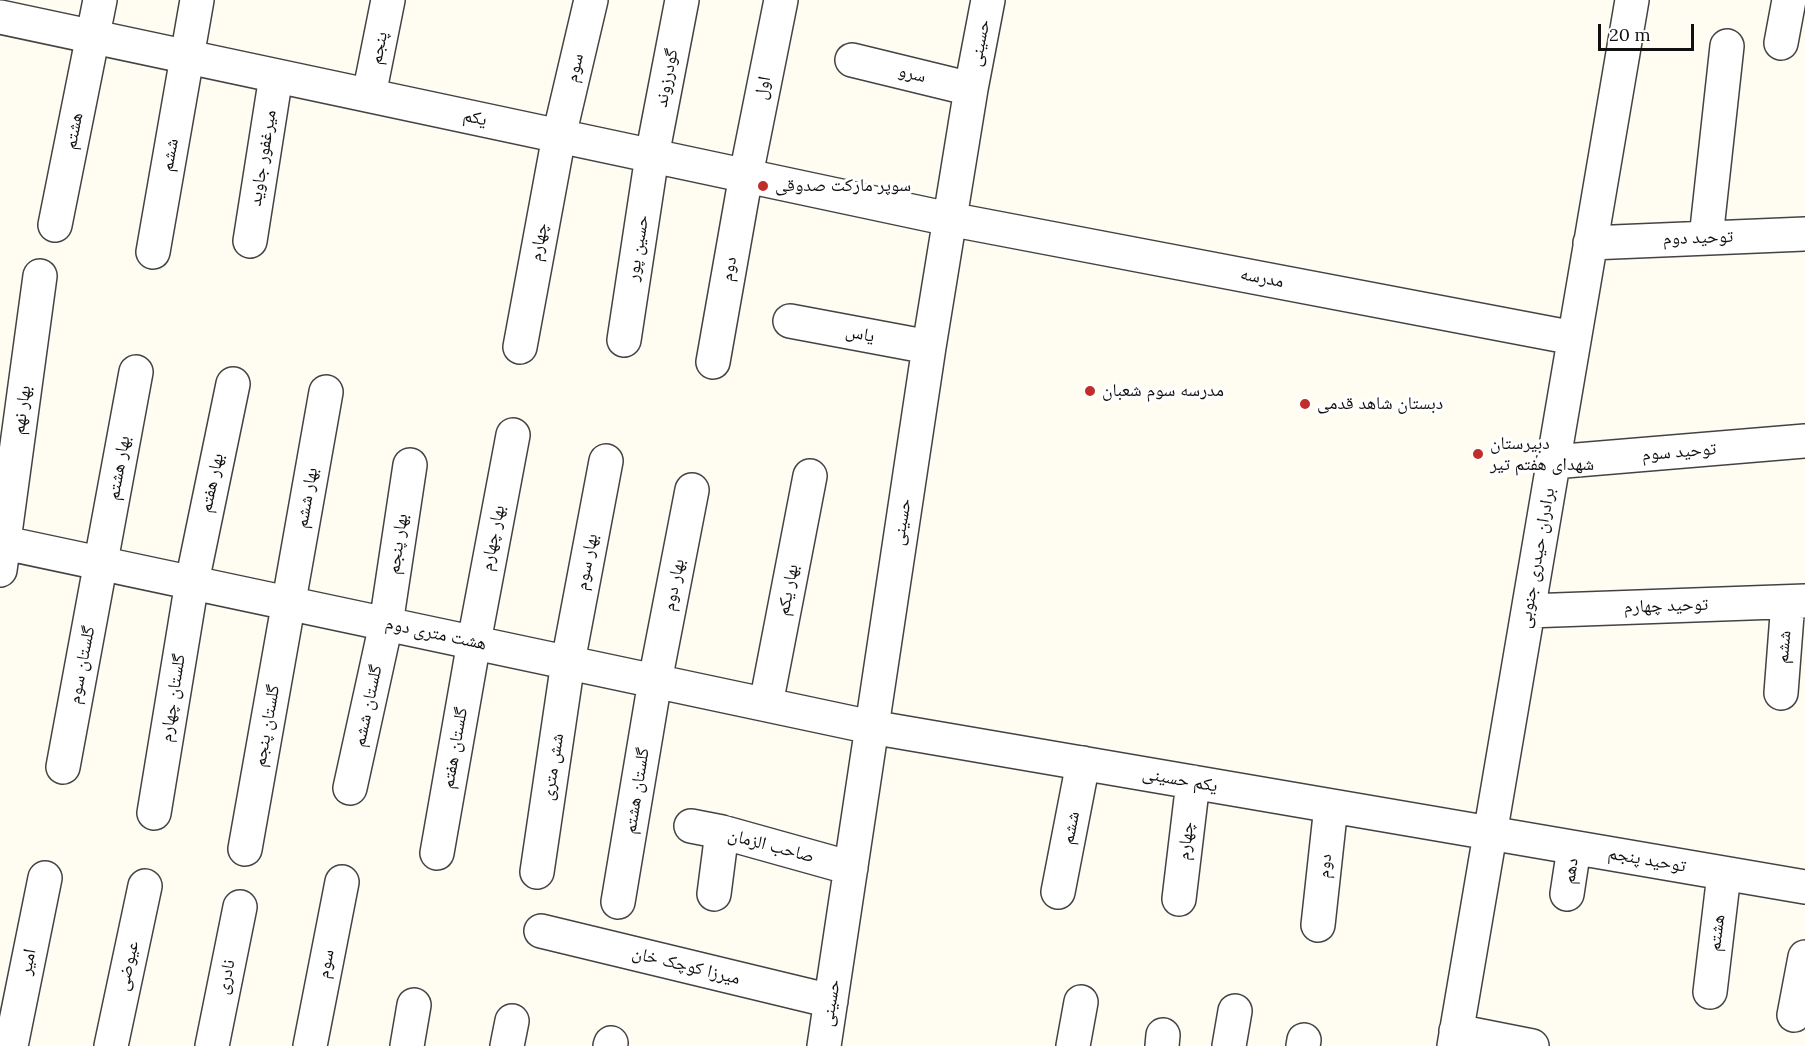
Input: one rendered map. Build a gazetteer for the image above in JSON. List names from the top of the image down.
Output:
{
  "streets": {
    "street": [
      "حسینی",
      "پنجم",
      "سوم",
      "سرو",
      "گودرزوند",
      "اول",
      "یکم",
      "هشتم",
      "ششم",
      "میرغفور جاوید",
      "توحید دوم",
      "چهارم",
      "حسین پور",
      "دوم",
      "مدرسه",
      "یاس",
      "بهار نهم",
      "توحید سوم",
      "بهار هشتم",
      "بهار هفتم",
      "بهار ششم",
      "بهار چهارم",
      "بهار پنجم",
      "برادران حیدری جنوبی",
      "بهار سوم",
      "بهار دوم",
      "بهار یکم",
      "توحید چهارم",
      "هشت متری دوم",
      "گلستان سوم",
      "گلستان چهارم",
      "گلستان ششم",
      "گلستان پنجم",
      "گلستان هفتم",
      "شش متری",
      "یکم حسینی",
      "گلستان هشتم",
      "صاحب الزمان",
      "توحید پنجم",
      "دهم",
      "امیر",
      "عیوضی",
      "میرزا کوچک خان",
      "نادری"
    ]
  },
  "crossings": [
    ["حسینی", "سرو"],
    ["حسینی", "یکم"],
    ["حسینی", "مدرسه"],
    ["حسینی", "یاس"],
    ["حسینی", "هشت متری دوم"],
    ["حسینی", "یکم حسینی"],
    ["حسینی", "صاحب الزمان"],
    ["حسینی", "میرزا کوچک خان"],
    ["پنجم", "یکم"],
    ["سوم", "یکم"],
    ["سوم", "چهارم"],
    ["گودرزوند", "یکم"],
    ["گودرزوند", "حسین پور"],
    ["اول", "یکم"],
    ["اول", "دوم"],
    ["یکم", "هشتم"],
    ["یکم", "ششم"],
    ["یکم", "میرغفور جاوید"],
    ["یکم", "چهارم"],
    ["یکم", "حسین پور"],
    ["یکم", "دوم"],
    ["یکم", "مدرسه"],
    ["هشتم", "توحید پنجم"],
    ["ششم", "توحید چهارم"],
    ["ششم", "یکم حسینی"],
    ["توحید دوم", "برادران حیدری جنوبی"],
    ["چهارم", "یکم حسینی"],
    ["دوم", "یکم حسینی"],
    ["مدرسه", "برادران حیدری جنوبی"],
    ["بهار نهم", "هشت متری دوم"],
    ["توحید سوم", "برادران حیدری جنوبی"],
    ["بهار هشتم", "هشت متری دوم"],
    ["بهار هشتم", "گلستان سوم"],
    ["بهار هفتم", "هشت متری دوم"],
    ["بهار هفتم", "گلستان چهارم"],
    ["بهار ششم", "هشت متری دوم"],
    ["بهار ششم", "گلستان پنجم"],
    ["بهار چهارم", "هشت متری دوم"],
    ["بهار چهارم", "گلستان هفتم"],
    ["بهار پنجم", "هشت متری دوم"],
    ["بهار پنجم", "گلستان ششم"],
    ["برادران حیدری جنوبی", "توحید چهارم"],
    ["برادران حیدری جنوبی", "یکم حسینی"],
    ["برادران حیدری جنوبی", "توحید پنجم"],
    ["بهار سوم", "هشت متری دوم"],
    ["بهار سوم", "شش متری"],
    ["بهار دوم", "هشت متری دوم"],
    ["بهار دوم", "گلستان هشتم"],
    ["بهار یکم", "هشت متری دوم"],
    ["هشت متری دوم", "گلستان سوم"],
    ["هشت متری دوم", "گلستان چهارم"],
    ["هشت متری دوم", "گلستان ششم"],
    ["هشت متری دوم", "گلستان پنجم"],
    ["هشت متری دوم", "گلستان هفتم"],
    ["هشت متری دوم", "شش متری"],
    ["هشت متری دوم", "یکم حسینی"],
    ["هشت متری دوم", "گلستان هشتم"],
    ["یکم حسینی", "توحید پنجم"],
    ["توحید پنجم", "دهم"]
  ],
  "places": [
    "سوپر مارکت صدوقی",
    "مدرسه سوم شعبان",
    "دبستان شاهد قدمی",
    "دبیرستان شهدای هفتم تیر"
  ],
  "scale_bar": "20 m"
}
